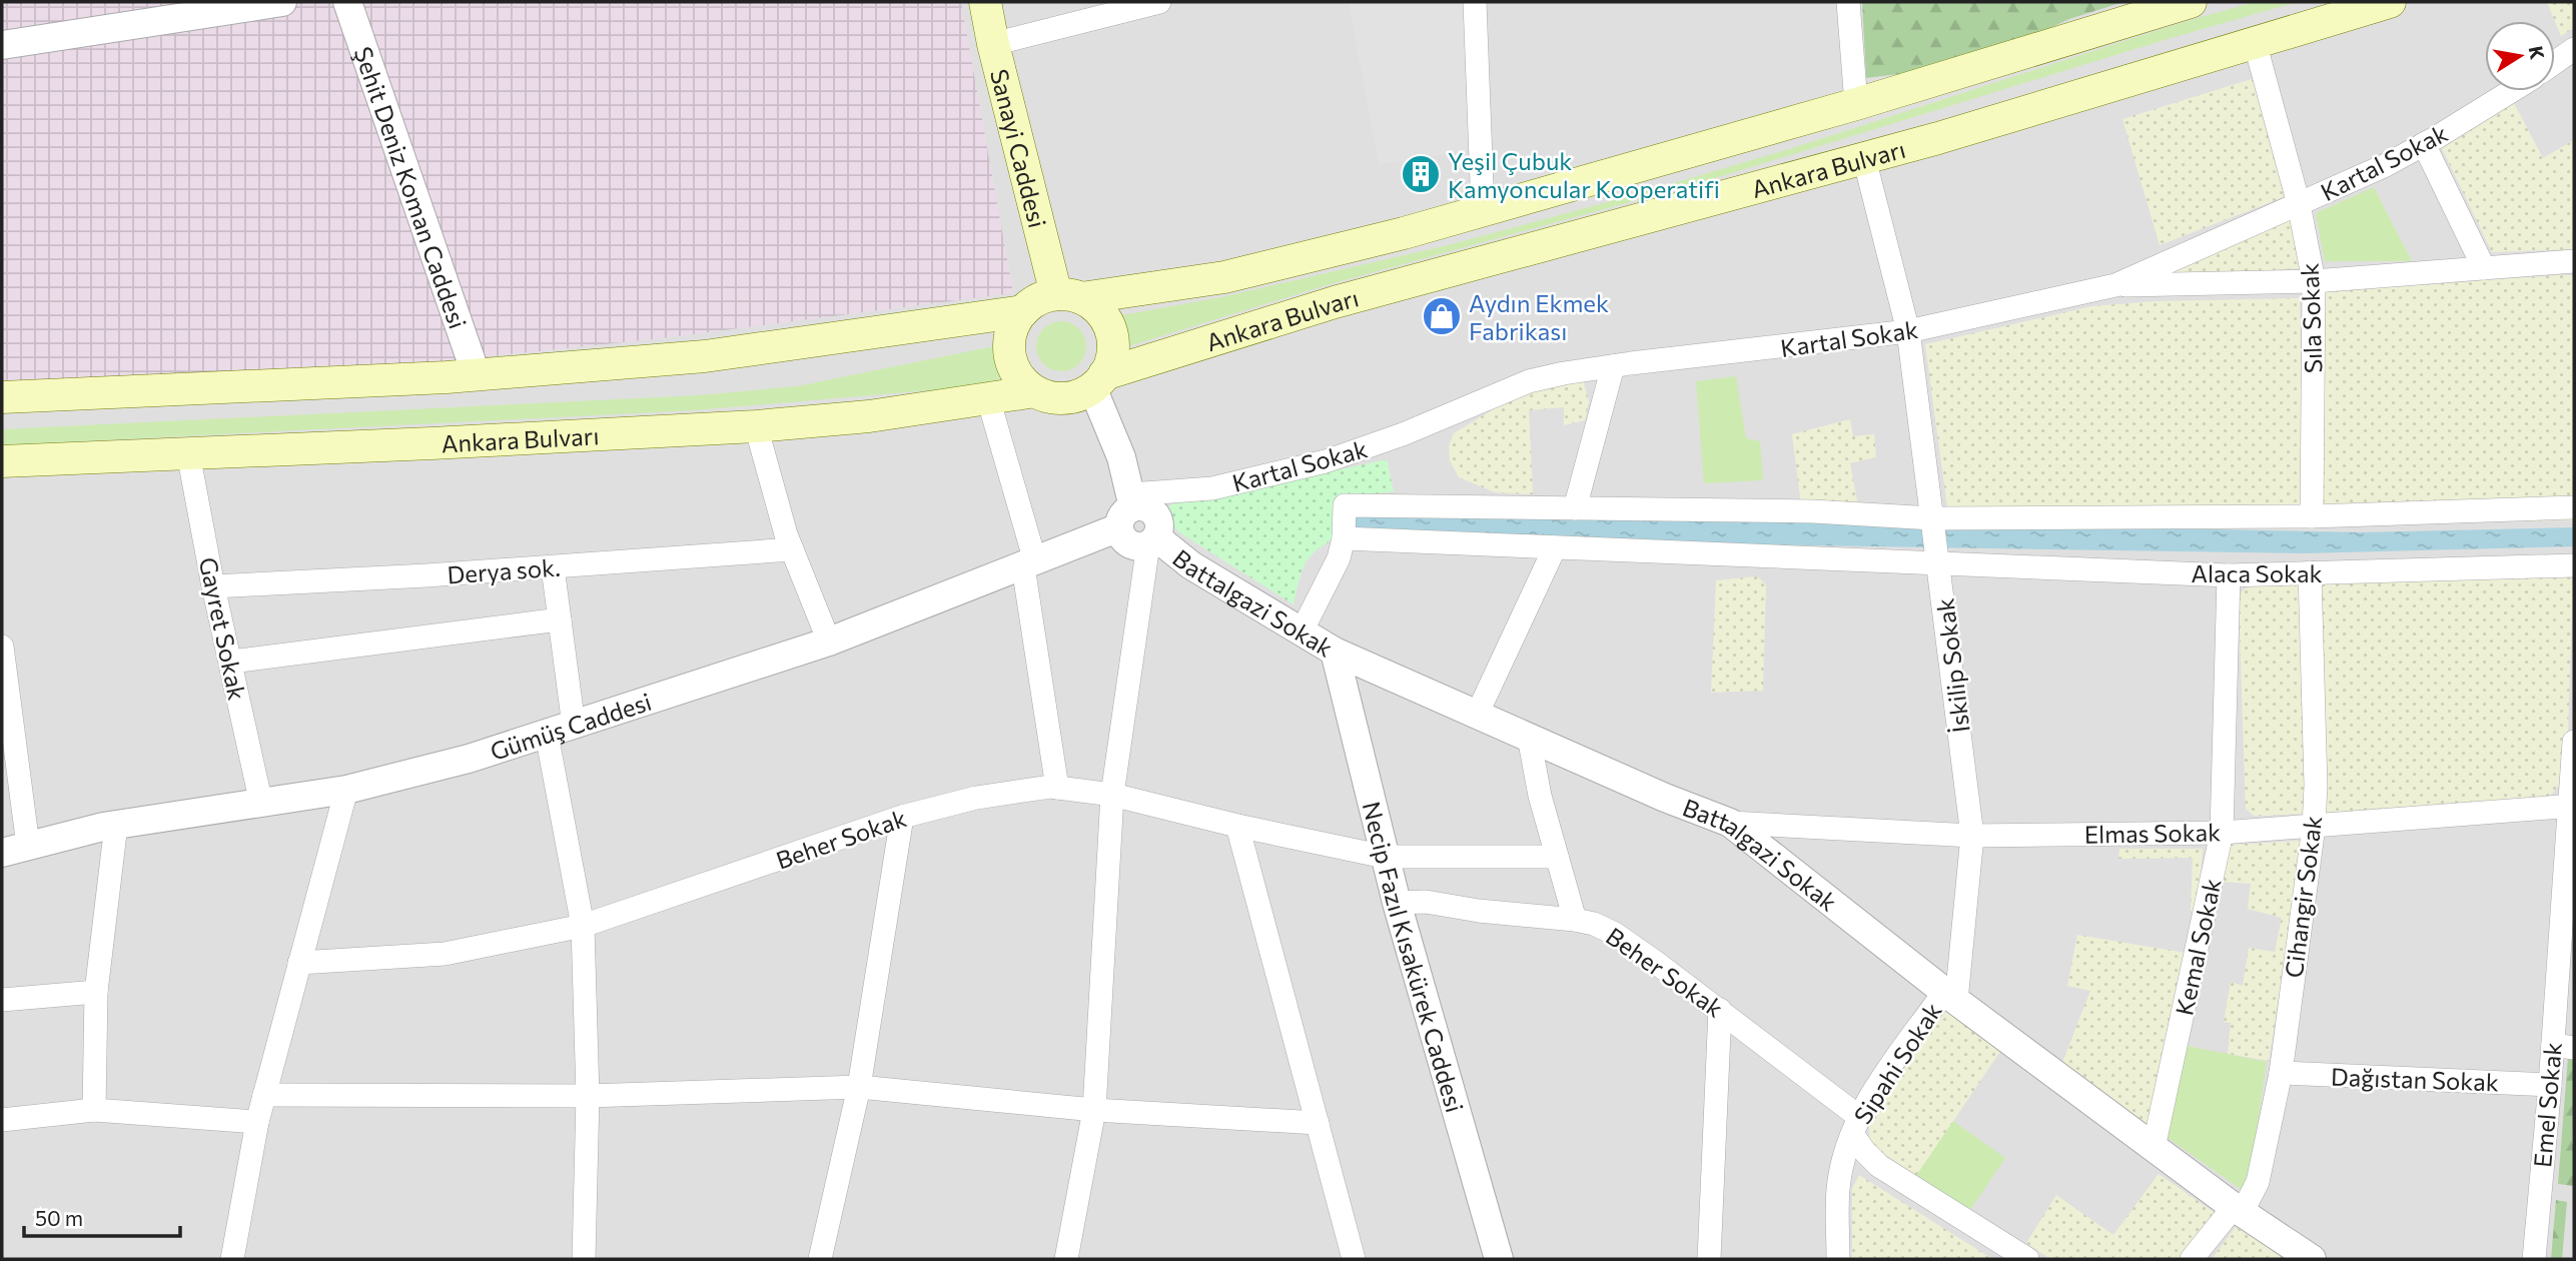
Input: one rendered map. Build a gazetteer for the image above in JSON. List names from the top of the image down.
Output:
{
  "streets": {
    "main road": ["Sanayi Caddesi", "Ankara Bulvarı"],
    "street": [
      "Kartal Sokak",
      "Şehit Deniz Koman Caddesi",
      "Sıla Sokak",
      "Derya sok.",
      "Alaca Sokak",
      "Battalgazi Sokak",
      "Gayret Sokak",
      "İskilip Sokak",
      "Gümüş Caddesi",
      "Elmas Sokak",
      "Beher Sokak",
      "Cihangir Sokak",
      "Kemal Sokak",
      "Necip Fazıl Kısakürek Caddesi",
      "Sipahi Sokak",
      "Dağıstan Sokak",
      "Emel Sokak"
    ]
  },
  "crossings": [
    ["Sanayi Caddesi", "Ankara Bulvarı"],
    ["Kartal Sokak", "Sıla Sokak"],
    ["Kartal Sokak", "İskilip Sokak"],
    ["Kartal Sokak", "Gümüş Caddesi"],
    ["Ankara Bulvarı", "Sıla Sokak"],
    ["Ankara Bulvarı", "Gayret Sokak"],
    ["Derya sok.", "Gayret Sokak"],
    ["Alaca Sokak", "İskilip Sokak"],
    ["Alaca Sokak", "Cihangir Sokak"],
    ["Alaca Sokak", "Kemal Sokak"],
    ["Battalgazi Sokak", "İskilip Sokak"],
    ["Battalgazi Sokak", "Elmas Sokak"],
    ["Battalgazi Sokak", "Cihangir Sokak"],
    ["Battalgazi Sokak", "Kemal Sokak"],
    ["Battalgazi Sokak", "Necip Fazıl Kısakürek Caddesi"],
    ["Battalgazi Sokak", "Sipahi Sokak"],
    ["Gayret Sokak", "Gümüş Caddesi"],
    ["İskilip Sokak", "Elmas Sokak"],
    ["İskilip Sokak", "Sipahi Sokak"],
    ["Elmas Sokak", "Cihangir Sokak"],
    ["Elmas Sokak", "Kemal Sokak"],
    ["Elmas Sokak", "Emel Sokak"],
    ["Beher Sokak", "Necip Fazıl Kısakürek Caddesi"],
    ["Beher Sokak", "Sipahi Sokak"],
    ["Cihangir Sokak", "Dağıstan Sokak"],
    ["Dağıstan Sokak", "Emel Sokak"]
  ],
  "places": {
    "building": ["Yeşil Çubuk Kamyoncular Kooperatifi"],
    "shop": ["Aydın Ekmek Fabrikası"]
  },
  "scale_bar": "50 m",
  "north": "right"
}
